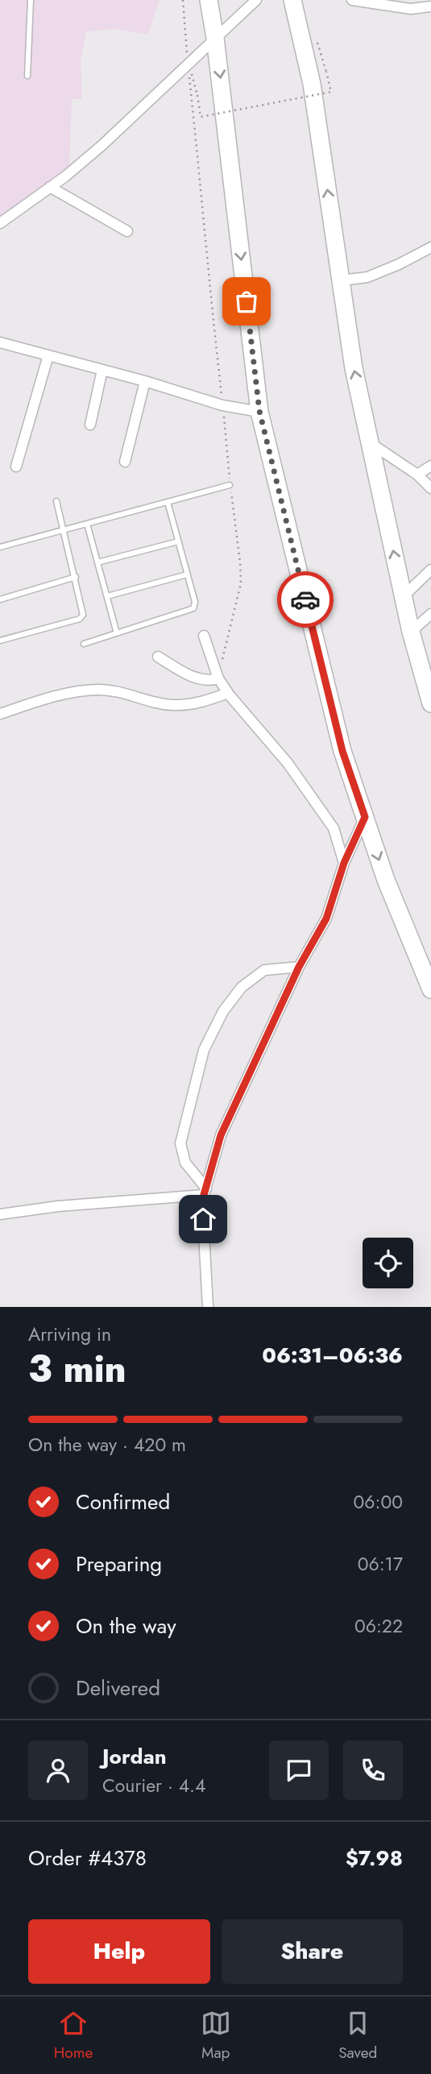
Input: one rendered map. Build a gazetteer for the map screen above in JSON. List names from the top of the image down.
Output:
{
  "page": {
    "heading": ["3 min", "Arriving in", "06:31–06:36"],
    "panel": [
      "Jordan",
      "Courier · 4.4",
      "Order #4378",
      "$7.98"
    ],
    "bar": "On the way · 420 m",
    "list": [
      ["Confirmed", "06:00"],
      ["Preparing", "06:17"],
      ["On the way", "06:22"],
      "Delivered"
    ],
    "buttons": ["Help", "Share"],
    "tabs": ["Home", "Map", "Saved"]
  }
}
